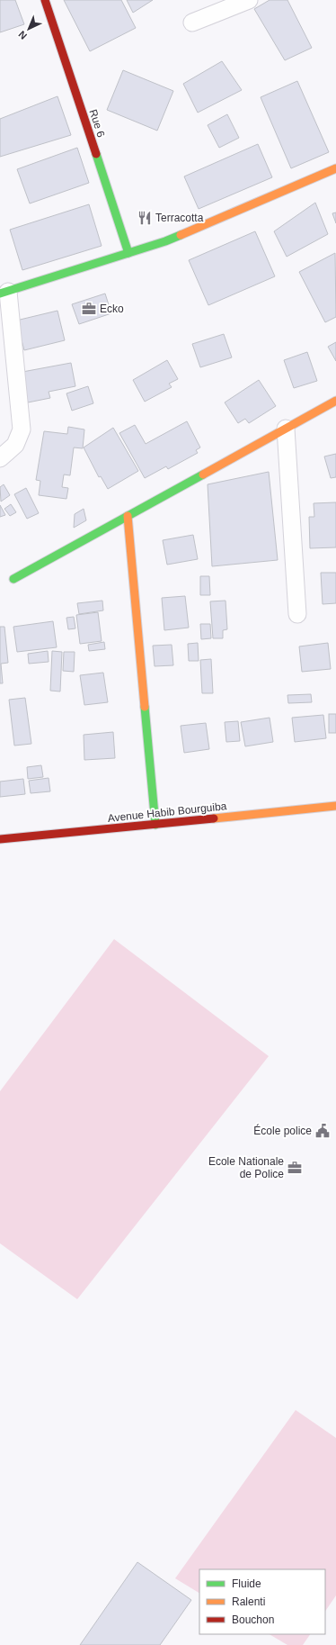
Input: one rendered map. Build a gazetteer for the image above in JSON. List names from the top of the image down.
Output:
{
  "streets": {
    "street": ["Rue 6", "Avenue Habib Bourguiba"]
  },
  "places": {
    "restaurant": ["Terracotta"],
    "office": ["Ecko", "Ecole Nationale de Police"],
    "public building": ["École police"]
  },
  "legend": ["Fluide", "Ralenti", "Bouchon"],
  "north": "bottom left"
}
